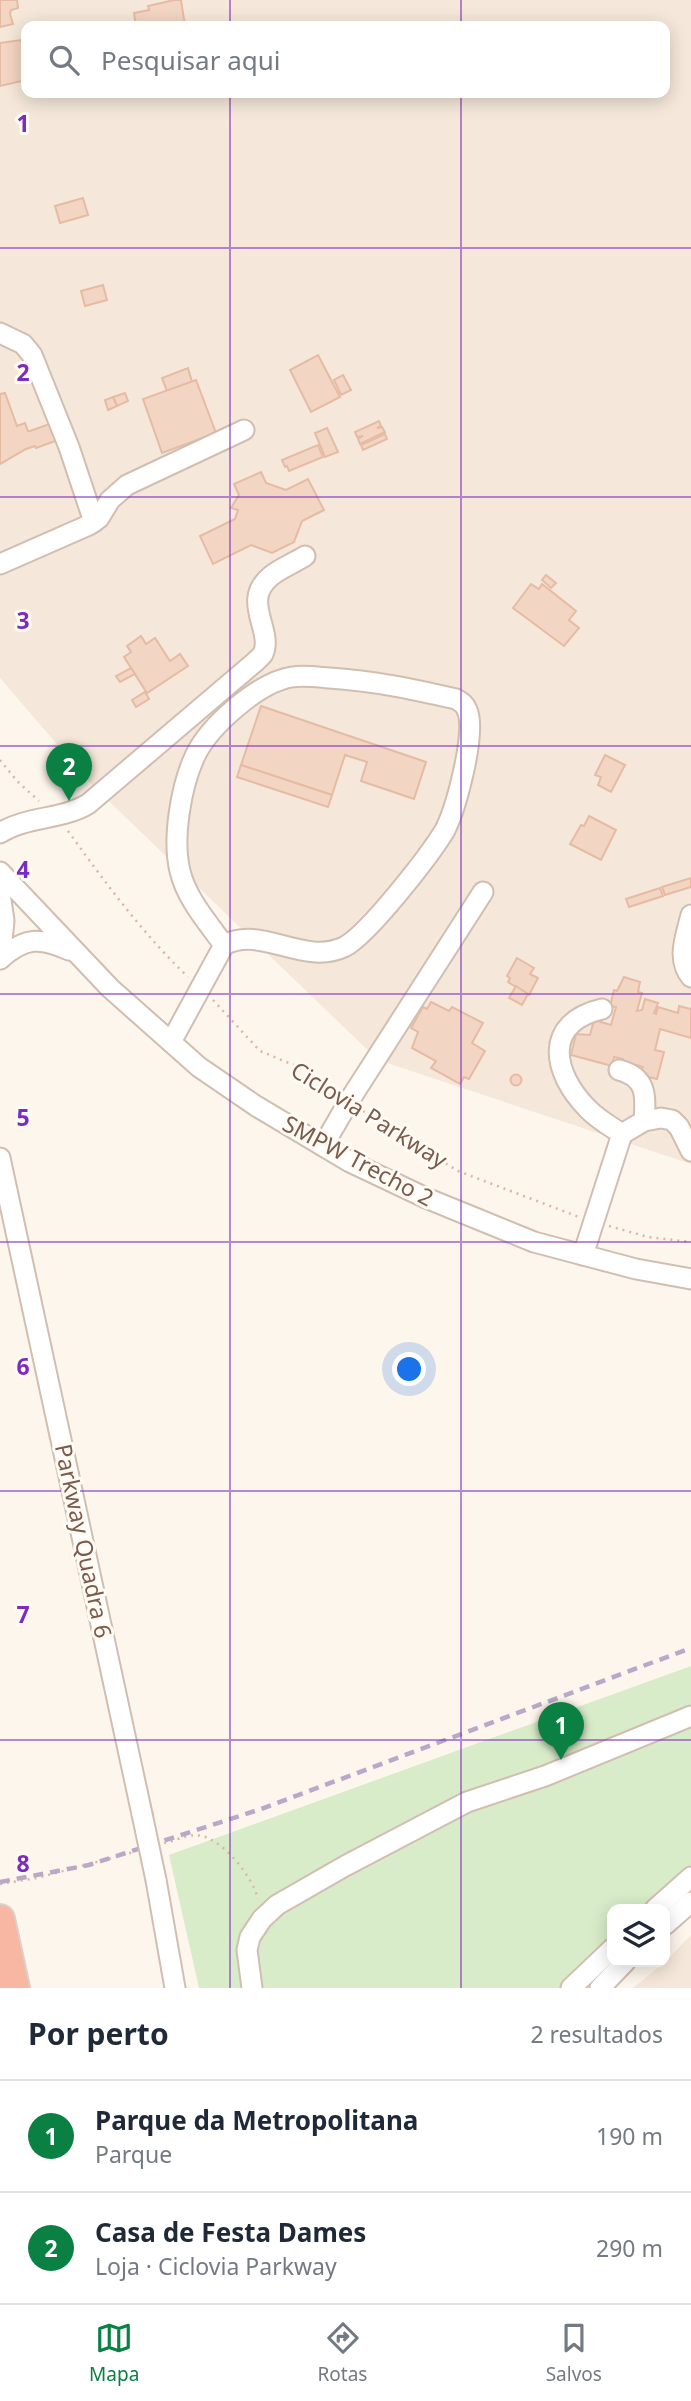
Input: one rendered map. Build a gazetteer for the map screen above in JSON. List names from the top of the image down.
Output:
{
  "streets": {
    "street": ["SMPW Trecho 2", "Parkway Quadra 6"],
    "path": ["Ciclovia Parkway"]
  },
  "page": {
    "search": "Pesquisar aqui",
    "pins": ["2", "1"],
    "heading": ["Por perto", "2 resultados"],
    "list": [
      {
        "mark": "1",
        "name": "Parque da Metropolitana",
        "note": "Parque",
        "value": "190 m"
      },
      {
        "mark": "2",
        "name": "Casa de Festa Dames",
        "note": "Loja · Ciclovia Parkway",
        "value": "290 m"
      }
    ],
    "nav": ["Mapa", "Rotas", "Salvos"]
  },
  "grid": {
    "rows": [
      "1",
      "2",
      "3",
      "4",
      "5",
      "6",
      "7",
      "8"
    ]
  }
}
